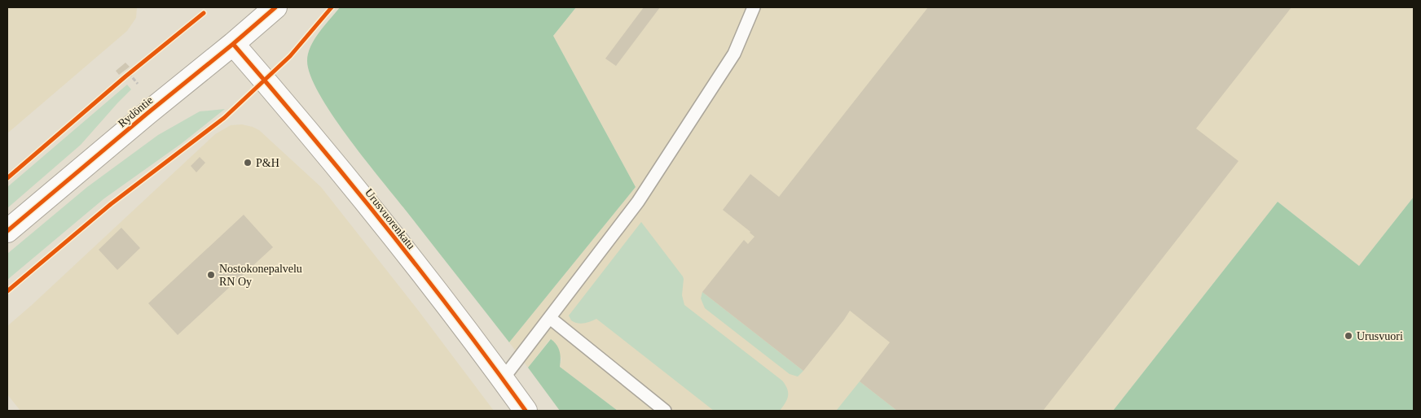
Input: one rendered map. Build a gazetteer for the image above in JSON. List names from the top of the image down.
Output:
{
  "streets": {
    "street": ["Rydöntie", "Urusvuorenkatu"]
  },
  "crossings": [
    ["Rydöntie", "Urusvuorenkatu"]
  ],
  "places": ["P&H", "Nostokonepalvelu RN Oy", "Urusvuori"]
}
